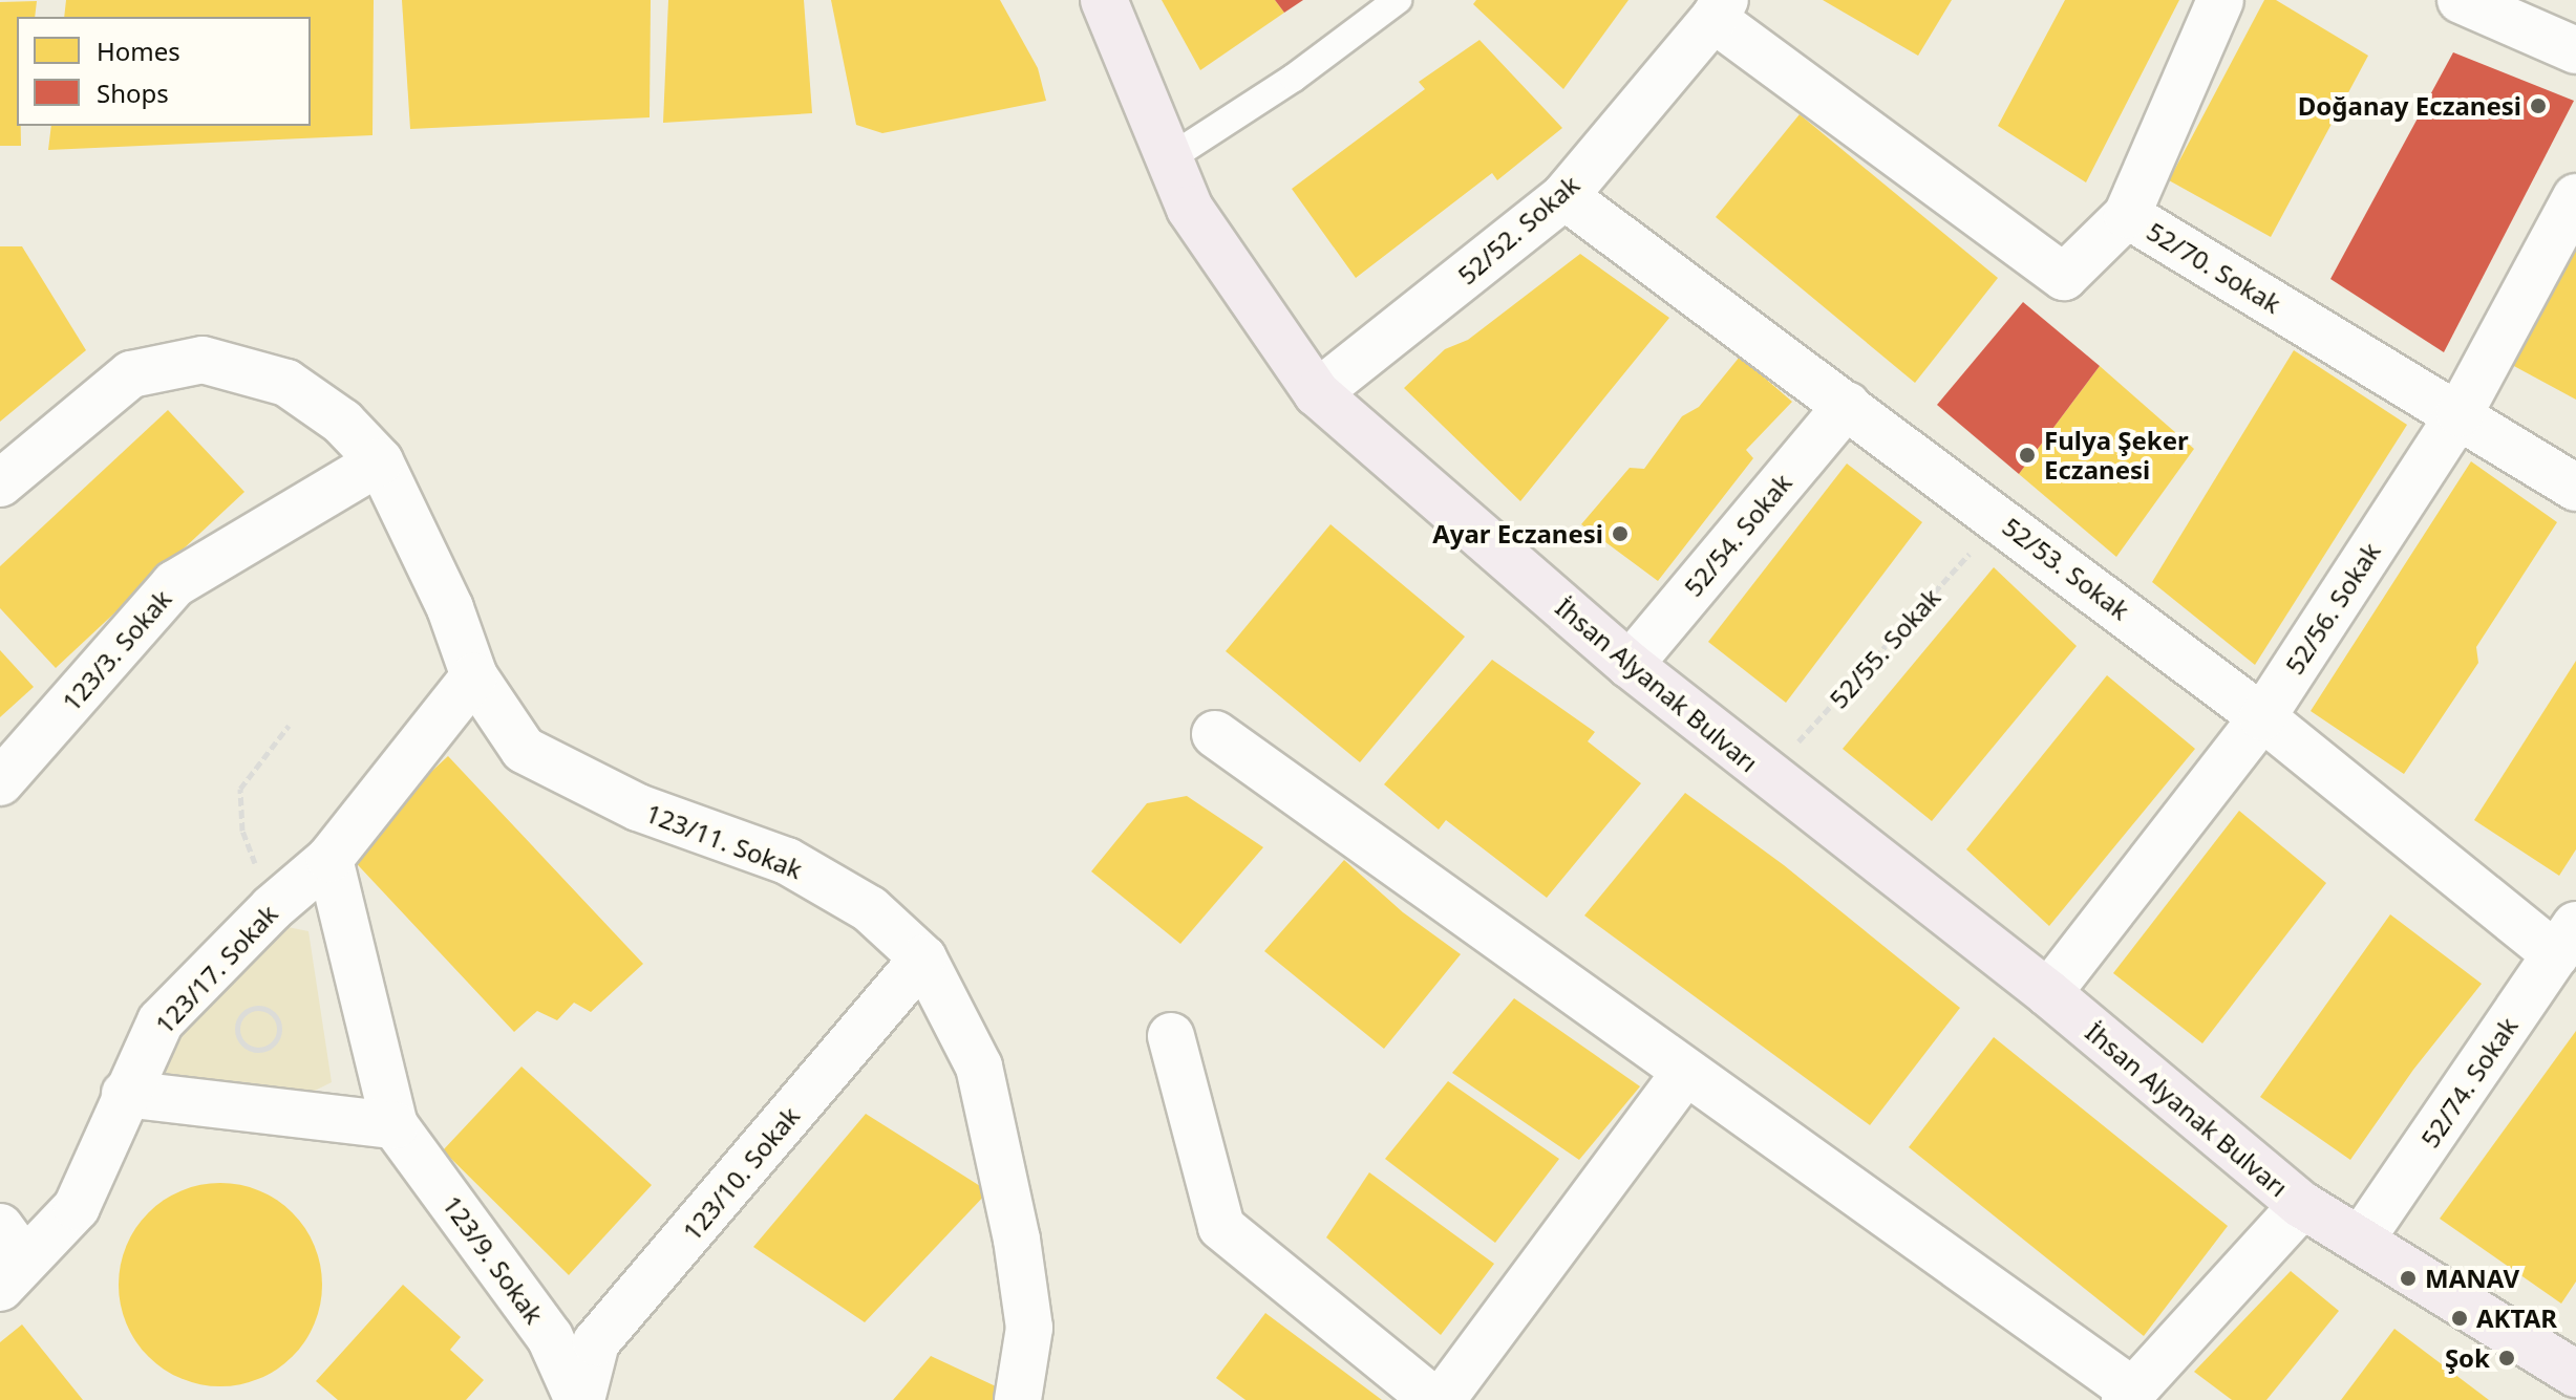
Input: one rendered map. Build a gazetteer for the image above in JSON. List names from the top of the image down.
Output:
{
  "streets": {
    "main road": ["İhsan Alyanak Bulvarı"],
    "street": [
      "52/52. Sokak",
      "52/70. Sokak",
      "52/54. Sokak",
      "52/53. Sokak",
      "52/56. Sokak",
      "123/3. Sokak",
      "123/11. Sokak",
      "123/17. Sokak",
      "52/74. Sokak",
      "123/10. Sokak",
      "123/9. Sokak"
    ],
    "path": ["52/55. Sokak"]
  },
  "crossings": [
    ["52/52. Sokak", "52/70. Sokak"],
    ["52/52. Sokak", "52/53. Sokak"],
    ["52/52. Sokak", "İhsan Alyanak Bulvarı"],
    ["52/70. Sokak", "52/56. Sokak"],
    ["52/54. Sokak", "52/53. Sokak"],
    ["52/54. Sokak", "İhsan Alyanak Bulvarı"],
    ["52/53. Sokak", "52/56. Sokak"],
    ["52/53. Sokak", "52/55. Sokak"],
    ["52/53. Sokak", "52/74. Sokak"],
    ["52/56. Sokak", "İhsan Alyanak Bulvarı"],
    ["52/55. Sokak", "İhsan Alyanak Bulvarı"],
    ["123/3. Sokak", "123/11. Sokak"],
    ["İhsan Alyanak Bulvarı", "52/74. Sokak"],
    ["123/11. Sokak", "123/17. Sokak"],
    ["123/11. Sokak", "123/10. Sokak"],
    ["123/17. Sokak", "123/9. Sokak"],
    ["123/10. Sokak", "123/9. Sokak"]
  ],
  "places": [
    "Doğanay Eczanesi",
    "Fulya Şeker Eczanesi",
    "Ayar Eczanesi",
    "MANAV",
    "AKTAR",
    "Şok"
  ],
  "legend": ["Homes", "Shops"]
}
